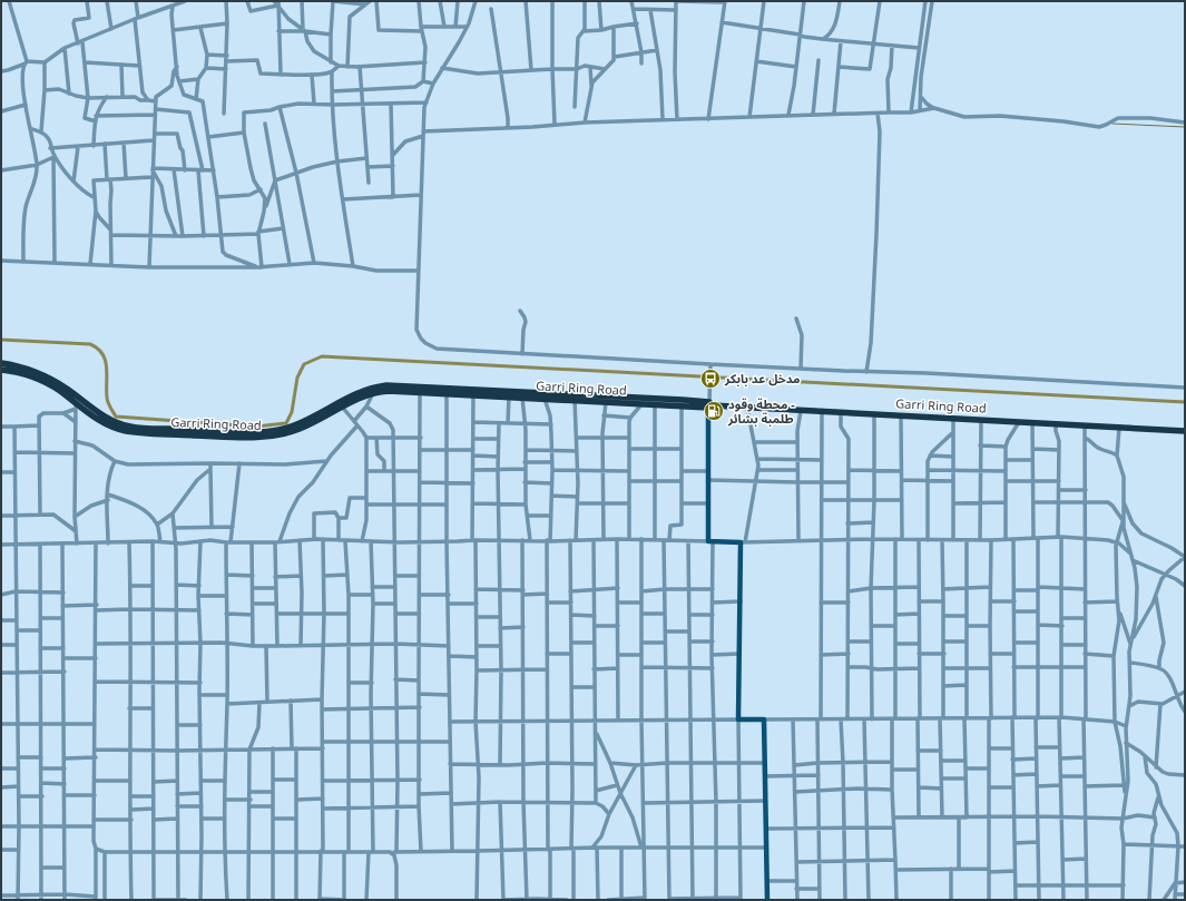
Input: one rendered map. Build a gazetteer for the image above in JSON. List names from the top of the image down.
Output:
{
  "streets": {
    "highway": ["Garri Ring Road"]
  },
  "places": {
    "bus stop": ["مدخل عد بابكر"],
    "fuel station": ["محطة وقود - طلمبة بشائر"]
  }
}
